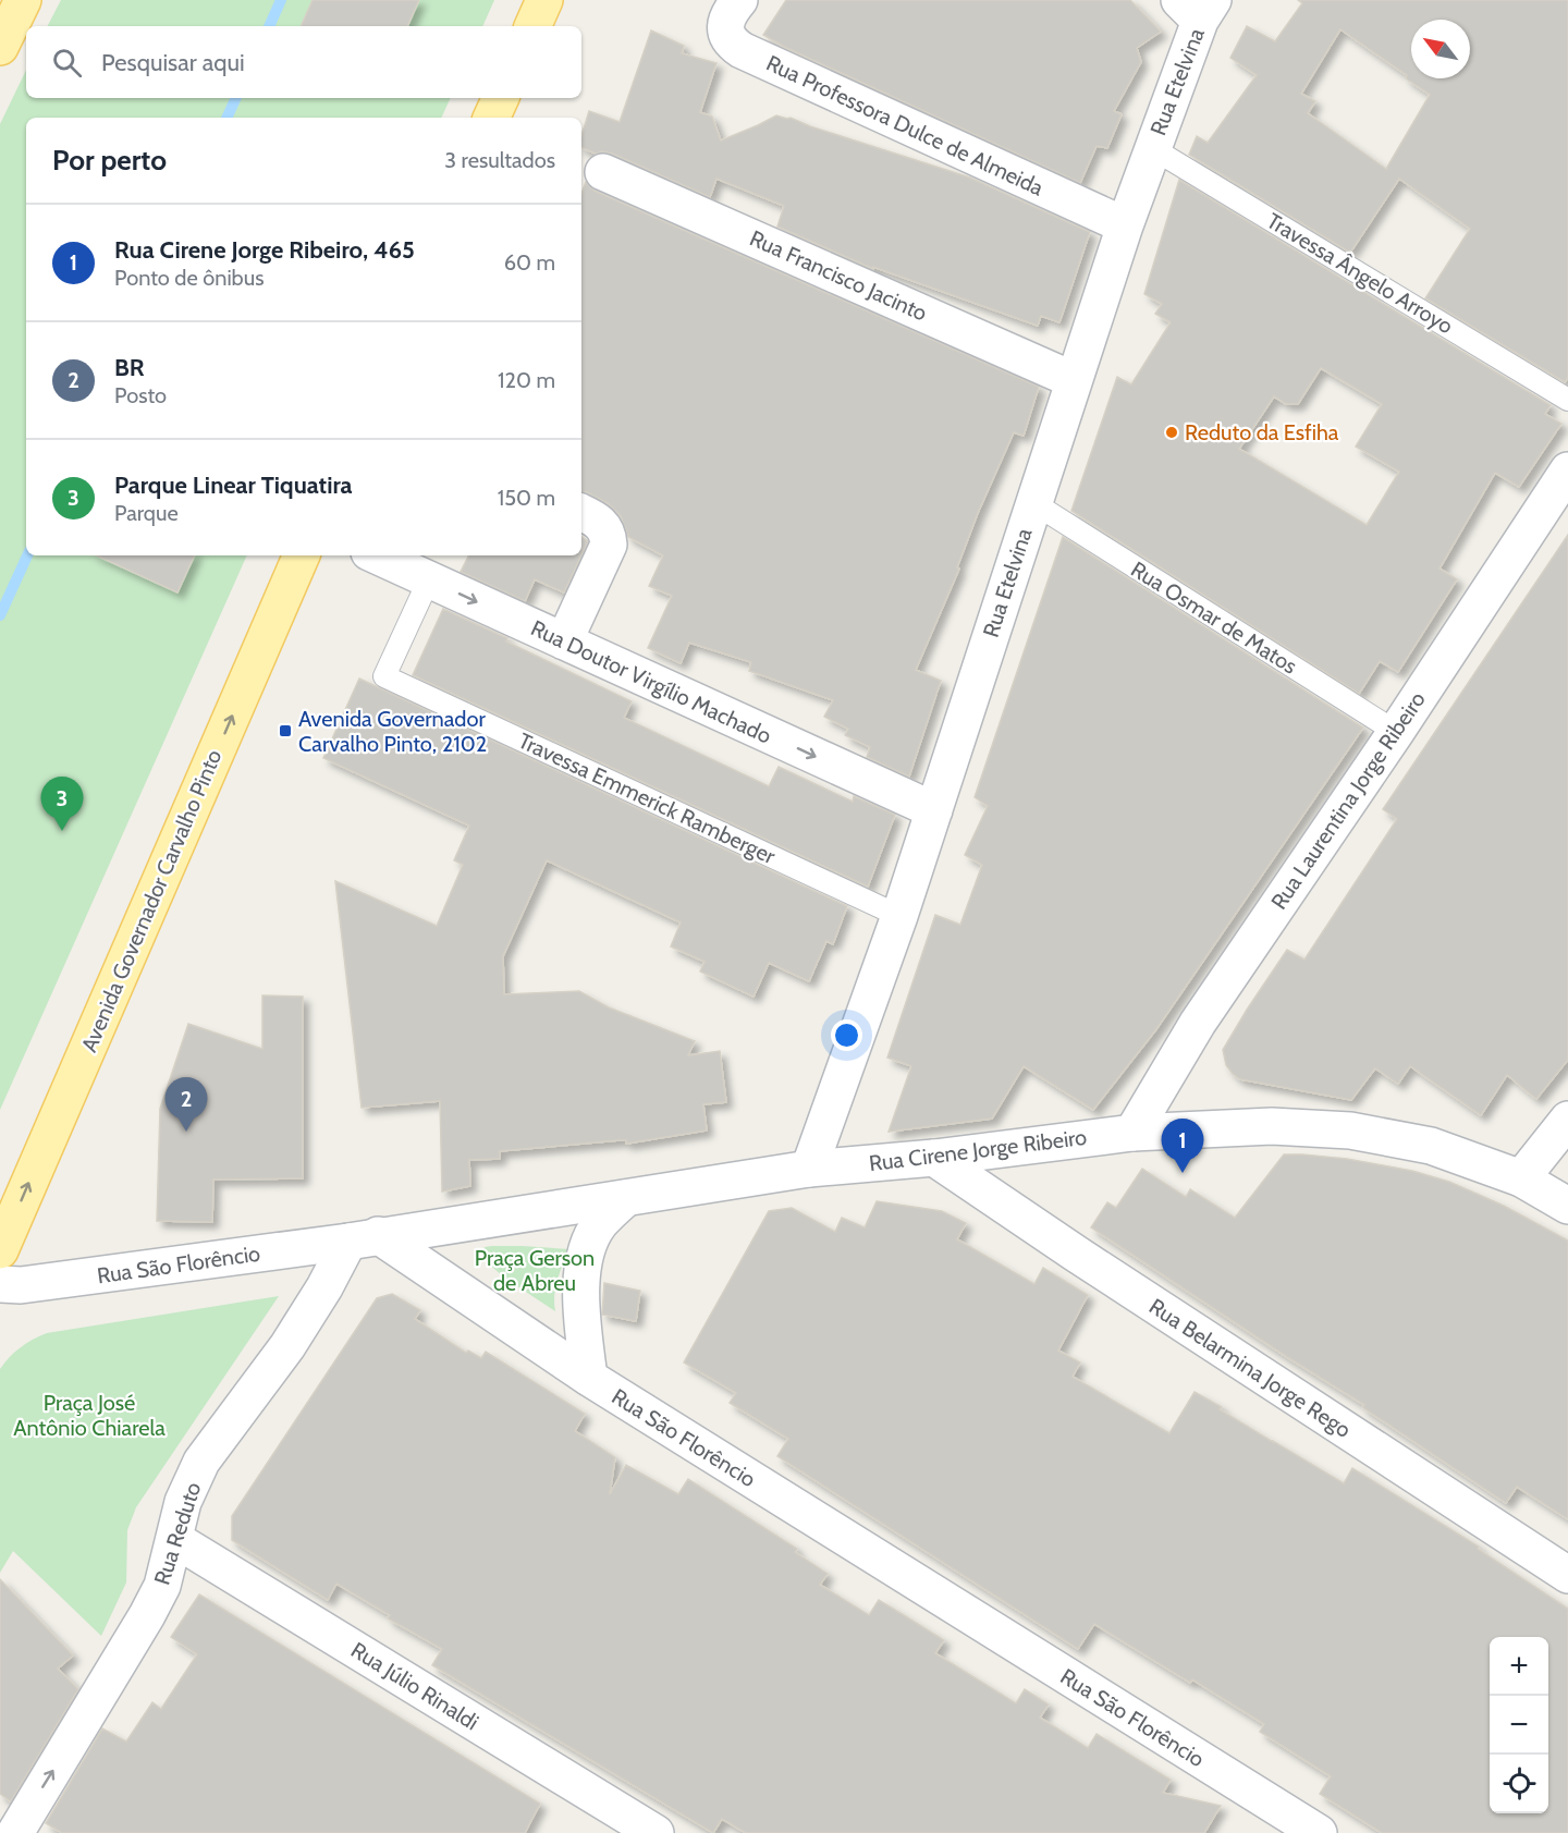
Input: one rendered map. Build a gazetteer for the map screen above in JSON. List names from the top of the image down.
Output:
{
  "streets": {
    "main road": ["Avenida Governador Carvalho Pinto"],
    "street": [
      "Rua Etelvina",
      "Rua Professora Dulce de Almeida",
      "Rua Francisco Jacinto",
      "Rua Doutor Virgílio Machado",
      "Rua Laurentina Jorge Ribeiro",
      "Rua Cirene Jorge Ribeiro",
      "Rua São Florêncio",
      "Rua Belarmina Jorge Rego",
      "Rua Reduto",
      "Rua Júlio Rinaldi"
    ],
    "lane": ["Travessa Ângelo Arroyo", "Rua Osmar de Matos", "Travessa Emmerick Ramberger"]
  },
  "crossings": [
    ["Rua Etelvina", "Rua Professora Dulce de Almeida"],
    ["Rua Etelvina", "Travessa Ângelo Arroyo"],
    ["Rua Etelvina", "Rua Francisco Jacinto"],
    ["Rua Etelvina", "Rua Osmar de Matos"],
    ["Rua Etelvina", "Rua Doutor Virgílio Machado"],
    ["Rua Etelvina", "Travessa Emmerick Ramberger"],
    ["Rua Etelvina", "Rua Cirene Jorge Ribeiro"],
    ["Rua Osmar de Matos", "Rua Laurentina Jorge Ribeiro"],
    ["Rua Doutor Virgílio Machado", "Travessa Emmerick Ramberger"],
    ["Rua Laurentina Jorge Ribeiro", "Rua Cirene Jorge Ribeiro"],
    ["Rua Cirene Jorge Ribeiro", "Rua São Florêncio"],
    ["Rua Cirene Jorge Ribeiro", "Rua Belarmina Jorge Rego"],
    ["Rua Cirene Jorge Ribeiro", "Rua Reduto"],
    ["Rua São Florêncio", "Rua Reduto"],
    ["Rua Reduto", "Rua Júlio Rinaldi"]
  ],
  "one_way": ["Rua Doutor Virgílio Machado", "Avenida Governador Carvalho Pinto", "Rua Reduto"],
  "parks": ["Praça Gerson de Abreu", "Praça José Antônio Chiarela"],
  "places": {
    "other": ["Reduto da Esfiha"],
    "transit": ["Avenida Governador Carvalho Pinto, 2102"]
  },
  "north": "top left",
  "page": {
    "search": "Pesquisar aqui",
    "heading": ["Por perto", "3 resultados"],
    "list": [
      {
        "mark": "1",
        "name": "Rua Cirene Jorge Ribeiro, 465",
        "note": "Ponto de ônibus",
        "value": "60 m"
      },
      {
        "mark": "2",
        "name": "BR",
        "note": "Posto",
        "value": "120 m"
      },
      {
        "mark": "3",
        "name": "Parque Linear Tiquatira",
        "note": "Parque",
        "value": "150 m"
      }
    ],
    "pins": ["3", "2", "1"],
    "map_buttons": ["+", "−"]
  }
}
